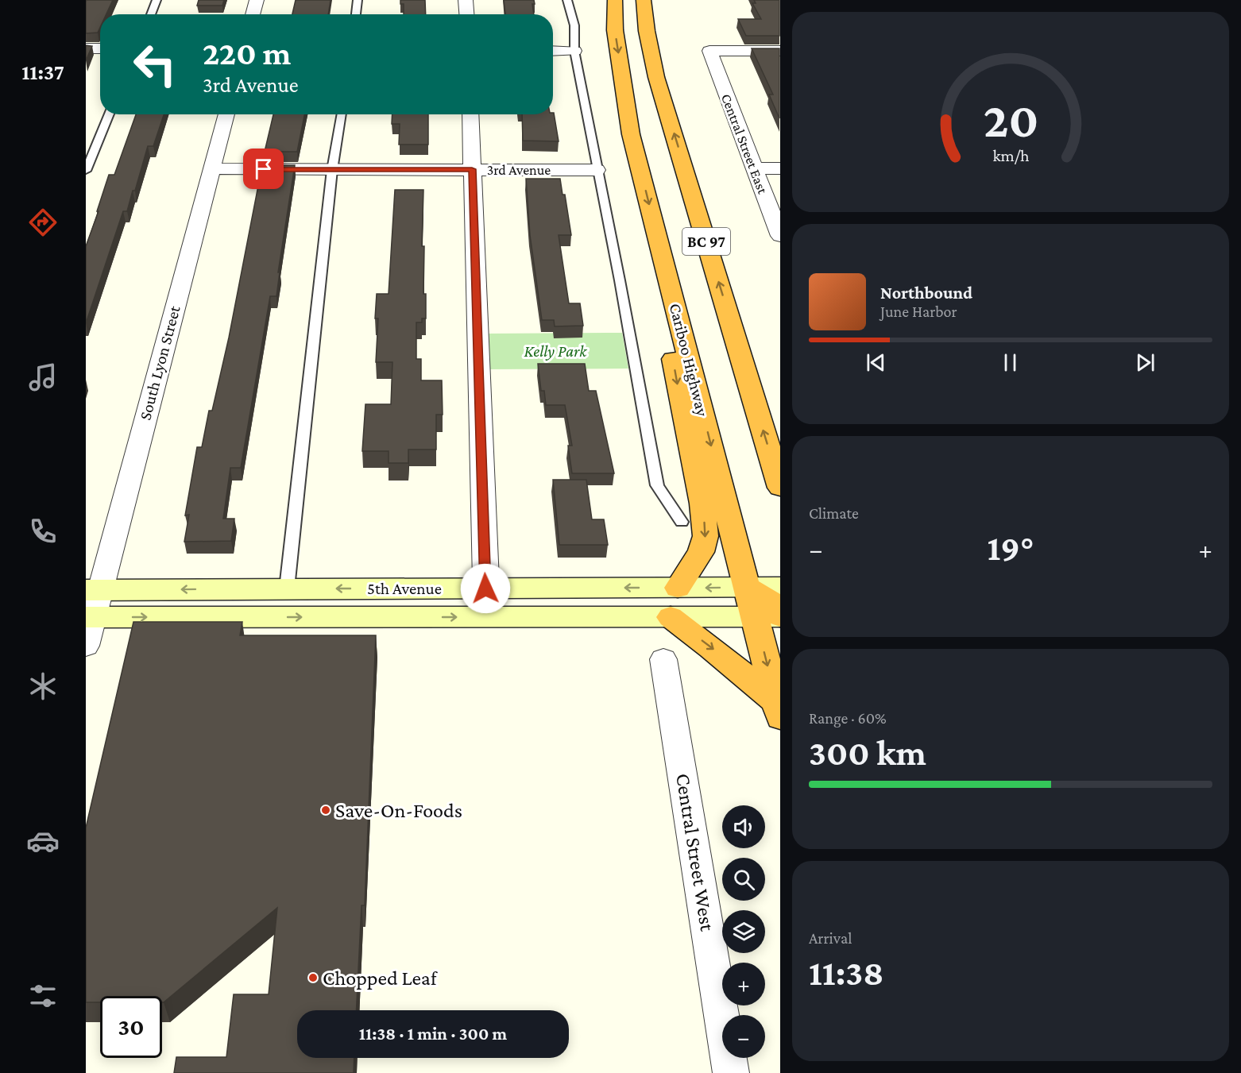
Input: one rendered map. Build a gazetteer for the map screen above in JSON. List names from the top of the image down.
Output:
{
  "streets": {
    "highway": ["BC 97", "Cariboo Highway"],
    "main road": ["5th Avenue"],
    "street": [
      "Central Street East",
      "3rd Avenue",
      "South Lyon Street",
      "Central Street West"
    ]
  },
  "crossings": [
    ["3rd Avenue", "South Lyon Street"],
    ["Cariboo Highway", "5th Avenue"],
    ["South Lyon Street", "5th Avenue"]
  ],
  "parks": ["Kelly Park"],
  "places": ["Save-On-Foods", "Chopped Leaf"],
  "page": {
    "tabs": "11:37",
    "turn": ["220 m", "3rd Avenue"],
    "song": ["Northbound", "June Harbor"],
    "tile": [
      "Climate",
      ["Range · 60%", "300 km"],
      ["Arrival", "11:38"]
    ],
    "heat": ["−", "19°", "+"],
    "map_buttons": ["+", "−"],
    "limit": "30",
    "trip": "11:38 · 1 min · 300 m",
    "gauge": ["20", "km/h"]
  }
}
